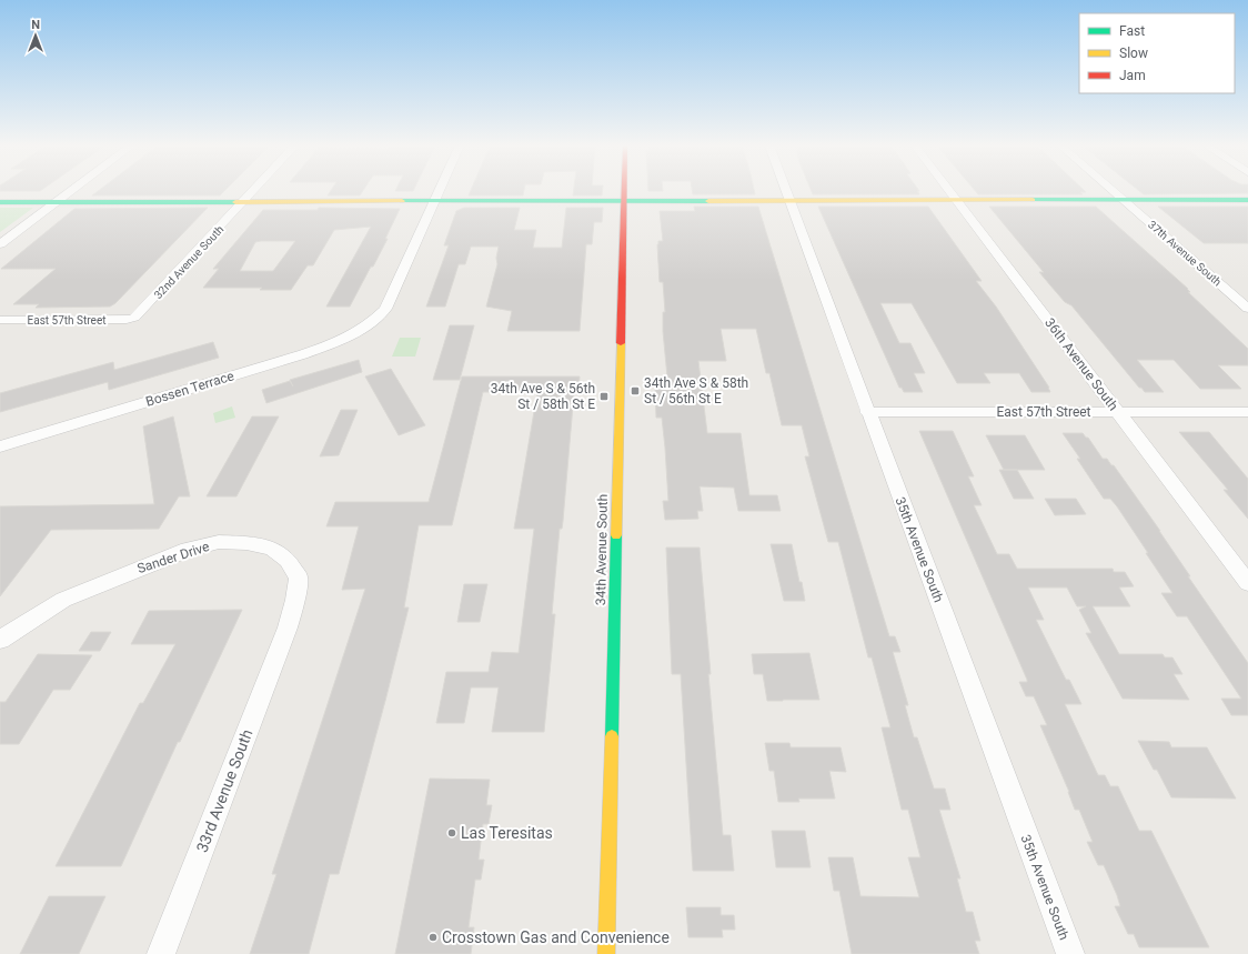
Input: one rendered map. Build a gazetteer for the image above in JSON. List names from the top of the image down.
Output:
{
  "streets": {
    "street": [
      "37th Avenue South",
      "32nd Avenue South",
      "East 57th Street",
      "36th Avenue South",
      "Bossen Terrace",
      "34th Avenue South",
      "35th Avenue South",
      "Sander Drive",
      "33rd Avenue South"
    ]
  },
  "crossings": [
    ["32nd Avenue South", "East 57th Street"],
    ["East 57th Street", "36th Avenue South"],
    ["East 57th Street", "35th Avenue South"],
    ["Sander Drive", "33rd Avenue South"]
  ],
  "places": {
    "transit": ["34th Ave S & 58th St / 56th St E", "34th Ave S & 56th St / 58th St E"],
    "other": ["Las Teresitas", "Crosstown Gas and Convenience"]
  },
  "legend": ["Fast", "Slow", "Jam"],
  "north": "top"
}
